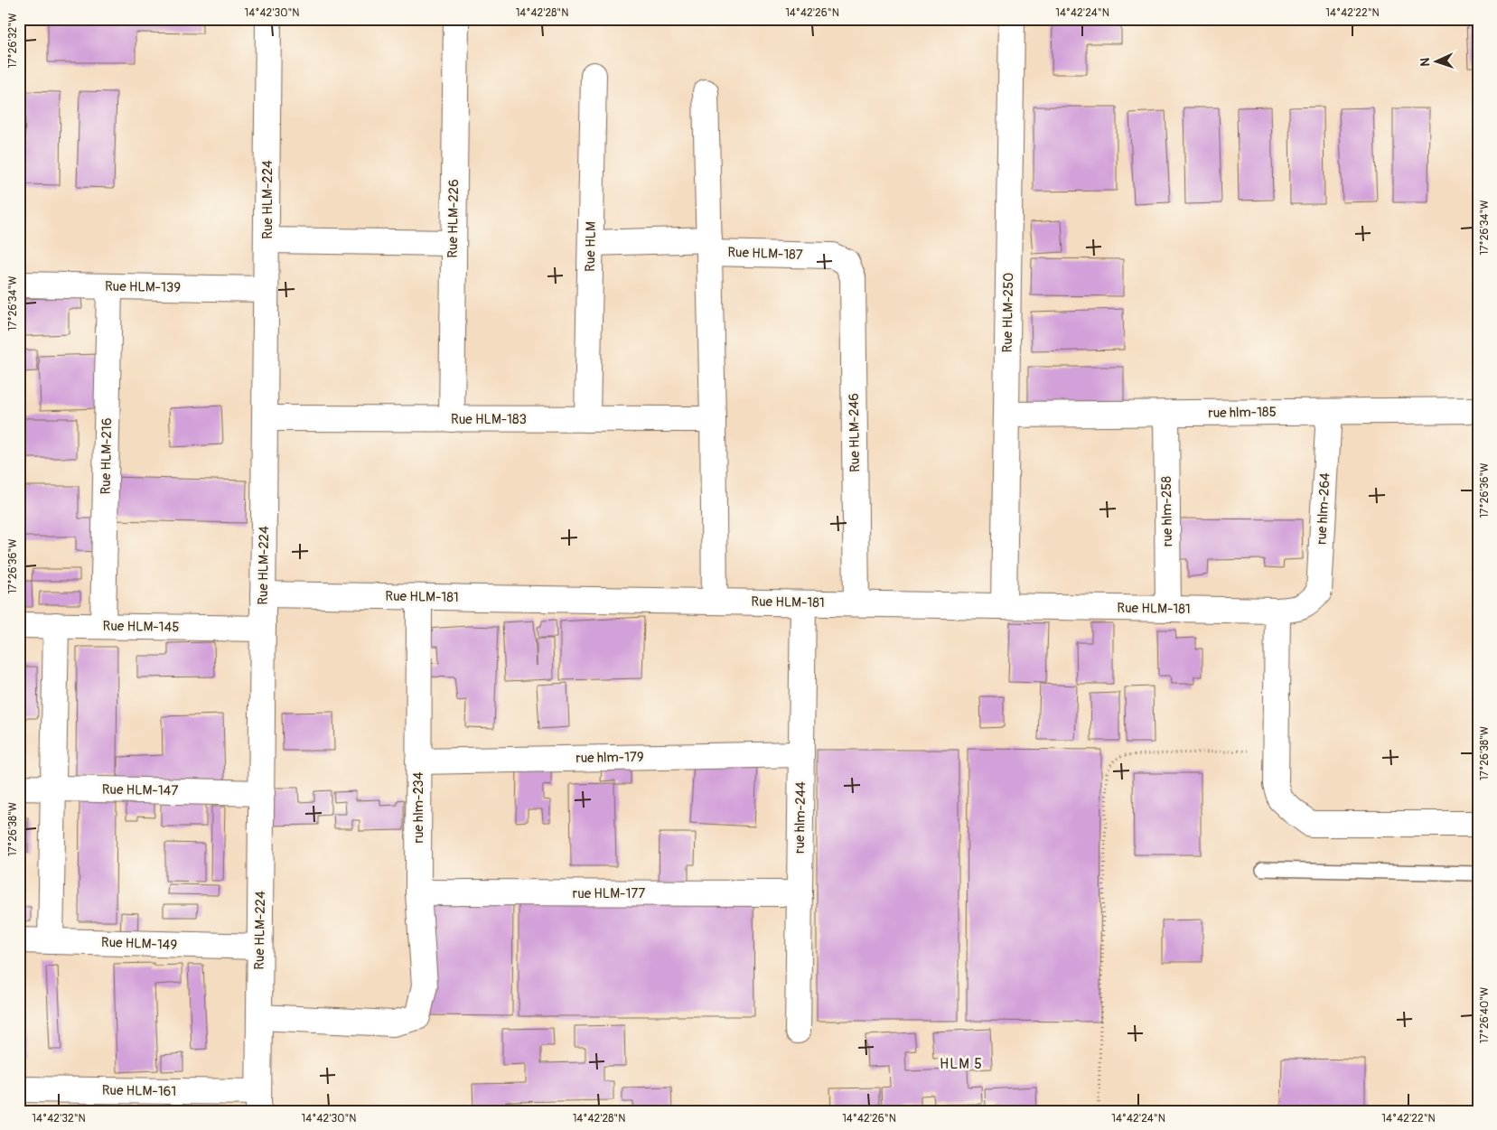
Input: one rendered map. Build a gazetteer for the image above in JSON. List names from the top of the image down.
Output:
{
  "streets": {
    "street": [
      "Rue HLM-224",
      "Rue HLM-226",
      "Rue HLM",
      "Rue HLM-187",
      "Rue HLM-139",
      "Rue HLM-250",
      "rue hlm-185",
      "Rue HLM-183",
      "Rue HLM-246",
      "Rue HLM-216",
      "rue hlm-264",
      "rue hlm-258",
      "Rue HLM-181",
      "Rue HLM-145",
      "rue hlm-179",
      "Rue HLM-147",
      "rue hlm-234",
      "rue hlm-244",
      "rue HLM-177",
      "Rue HLM-149",
      "Rue HLM-161"
    ]
  },
  "crossings": [
    ["Rue HLM-224", "Rue HLM-139"],
    ["Rue HLM-224", "Rue HLM-183"],
    ["Rue HLM-224", "Rue HLM-181"],
    ["Rue HLM-224", "Rue HLM-145"],
    ["Rue HLM-224", "Rue HLM-147"],
    ["Rue HLM-224", "rue hlm-234"],
    ["Rue HLM-224", "Rue HLM-149"],
    ["Rue HLM-224", "Rue HLM-161"],
    ["Rue HLM-226", "Rue HLM-183"],
    ["Rue HLM", "Rue HLM-187"],
    ["Rue HLM", "Rue HLM-183"],
    ["Rue HLM-187", "Rue HLM-246"],
    ["Rue HLM-139", "Rue HLM-216"],
    ["Rue HLM-250", "rue hlm-185"],
    ["Rue HLM-250", "Rue HLM-181"],
    ["rue hlm-185", "rue hlm-264"],
    ["rue hlm-185", "rue hlm-258"],
    ["Rue HLM-246", "Rue HLM-181"],
    ["Rue HLM-216", "Rue HLM-145"],
    ["rue hlm-264", "Rue HLM-181"],
    ["rue hlm-258", "Rue HLM-181"],
    ["Rue HLM-181", "rue hlm-234"],
    ["Rue HLM-181", "rue hlm-244"],
    ["rue hlm-179", "rue hlm-234"],
    ["rue hlm-179", "rue hlm-244"],
    ["rue hlm-234", "rue HLM-177"],
    ["rue hlm-244", "rue HLM-177"]
  ],
  "districts": ["HLM 5"],
  "north": "left",
  "coordinates": [
    "14°42'30\"N",
    "14°42'28\"N",
    "14°42'26\"N",
    "14°42'24\"N",
    "14°42'22\"N",
    "17°26'32\"W",
    "17°26'34\"W",
    "17°26'36\"W",
    "17°26'38\"W",
    "17°26'40\"W",
    "14°42'32\"N"
  ]
}
